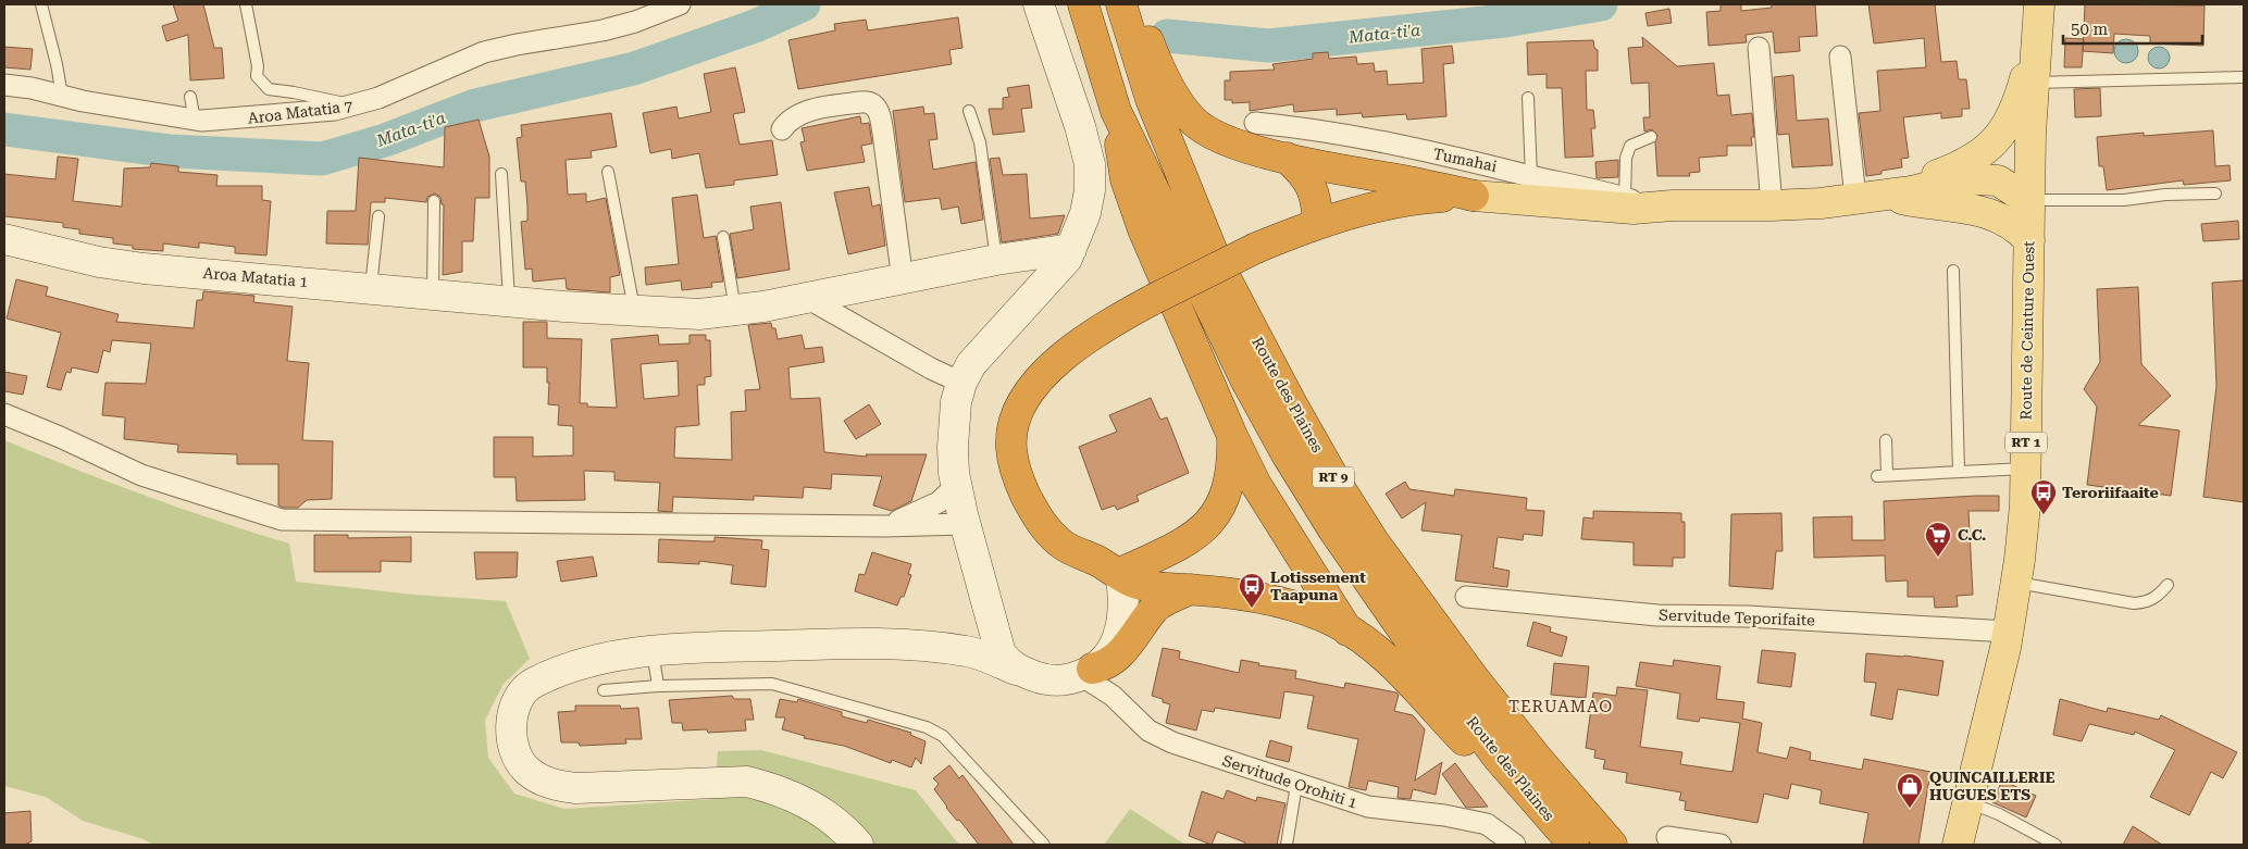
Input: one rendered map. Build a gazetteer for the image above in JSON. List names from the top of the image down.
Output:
{
  "streets": {
    "highway": ["Route des Plaines", "RT 9"],
    "main road": ["Aroa Matatia 1", "Route de Ceinture Ouest", "RT 1"],
    "street": [
      "Aroa Matatia 7",
      "Tumahai",
      "Servitude Teporifaite",
      "Servitude Orohiti 1"
    ]
  },
  "crossings": [
    ["Route de Ceinture Ouest", "Servitude Teporifaite"]
  ],
  "districts": ["TERUAMAO"],
  "water": ["Mata-ti'a"],
  "places": {
    "bus stop": ["Teroriifaaite", "Lotissement Taapuna"],
    "supermarket": ["C.C."],
    "shop": ["QUINCAILLERIE HUGUES ETS"]
  },
  "scale_bar": "50 m"
}
